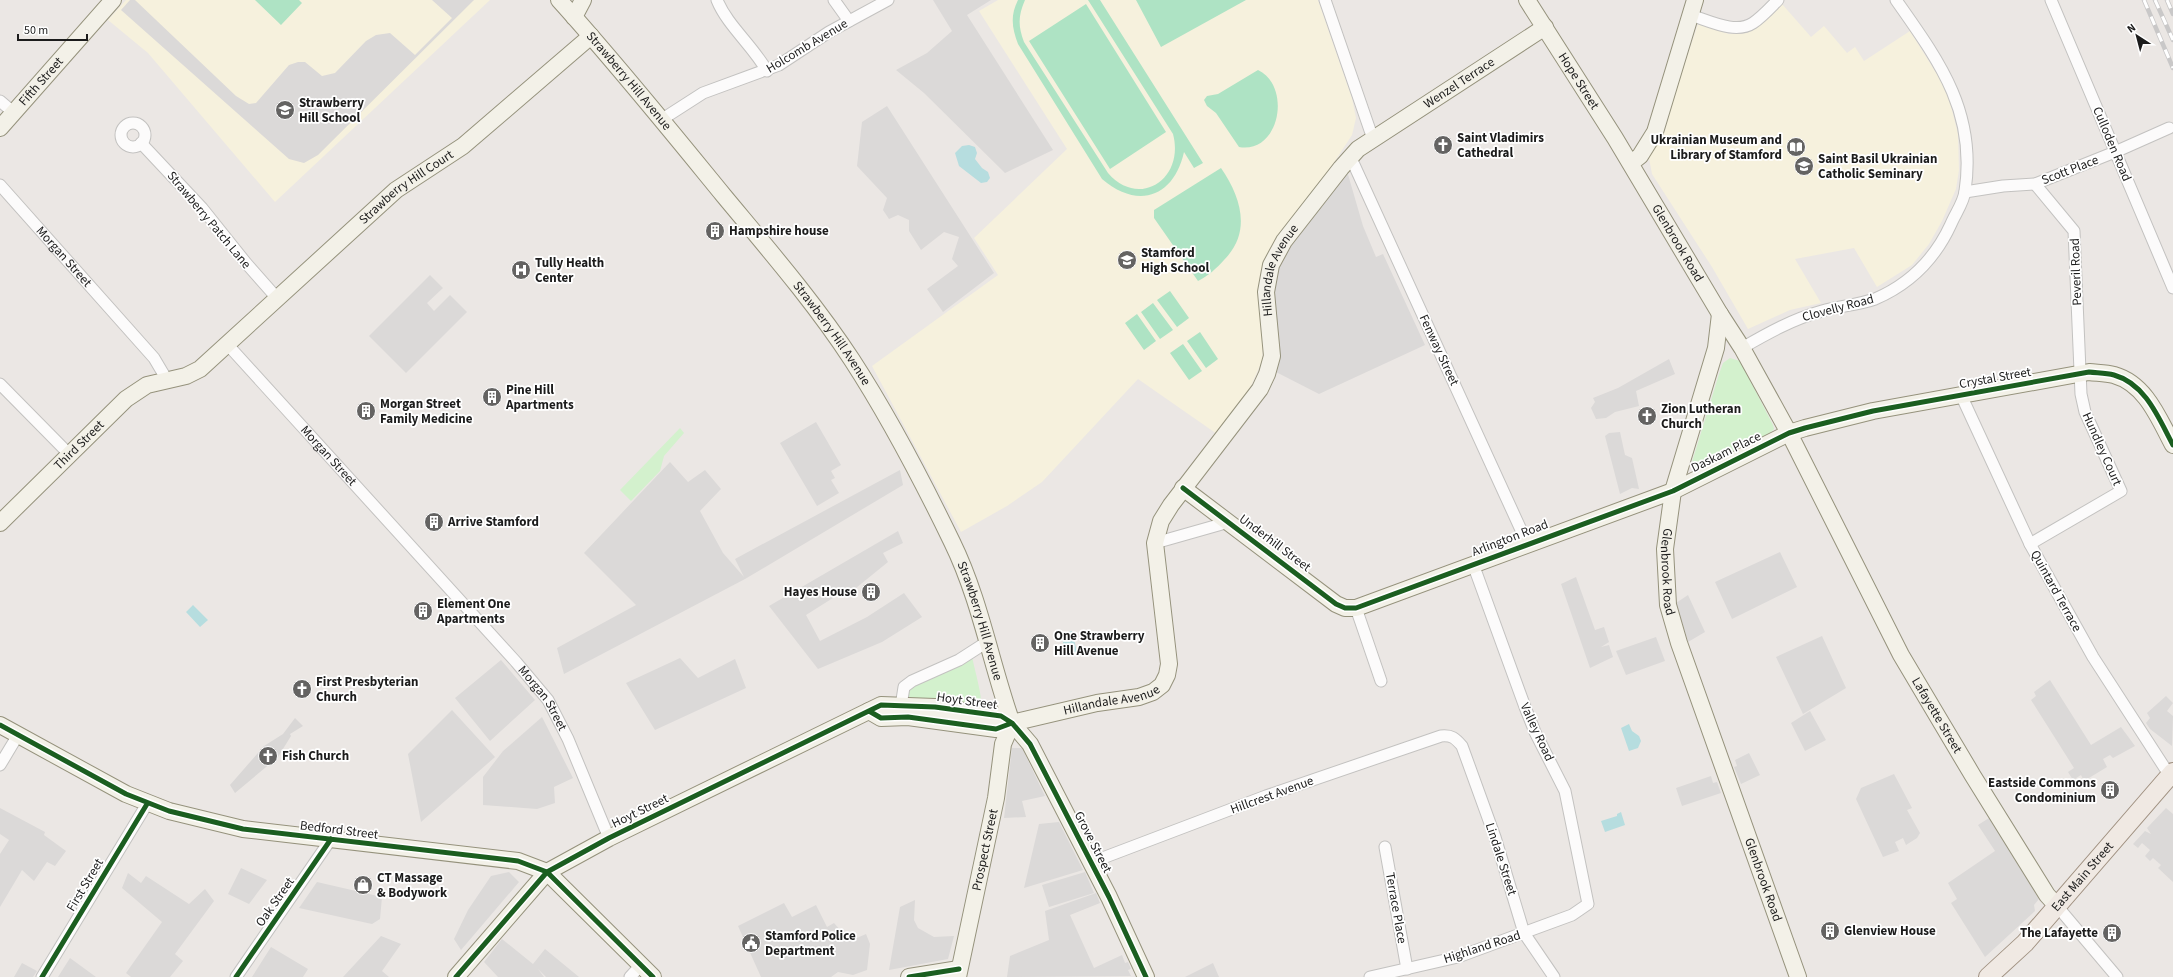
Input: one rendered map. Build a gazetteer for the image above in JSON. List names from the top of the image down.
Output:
{
  "streets": {
    "main road": ["East Main Street"],
    "street": [
      "Holcomb Avenue",
      "Hope Street",
      "Fifth Street",
      "Strawberry Hill Avenue",
      "Wenzel Terrace",
      "Culloden Road",
      "Scott Place",
      "Strawberry Hill Court",
      "Strawberry Patch Lane",
      "Glenbrook Road",
      "Morgan Street",
      "Hillandale Avenue",
      "Peveril Road",
      "Clovelly Road",
      "Fenway Street",
      "Crystal Street",
      "Third Street",
      "Hundley Court",
      "Daskam Place",
      "Arlington Road",
      "Underhill Street",
      "Quintard Terrace",
      "Hoyt Street",
      "Lafayette Street",
      "Valley Road",
      "Hillcrest Avenue",
      "Bedford Street",
      "Grove Street",
      "Prospect Street",
      "Lindale Street",
      "First Street",
      "Oak Street",
      "Terrace Place",
      "Highland Road"
    ]
  },
  "crossings": [
    ["Holcomb Avenue", "Strawberry Hill Avenue"],
    ["Hope Street", "Wenzel Terrace"],
    ["Hope Street", "Glenbrook Road"],
    ["Strawberry Hill Avenue", "Strawberry Hill Court"],
    ["Strawberry Hill Avenue", "Hillandale Avenue"],
    ["Strawberry Hill Avenue", "Hoyt Street"],
    ["Strawberry Hill Avenue", "Grove Street"],
    ["Strawberry Hill Avenue", "Prospect Street"],
    ["Wenzel Terrace", "Hillandale Avenue"],
    ["Culloden Road", "Scott Place"],
    ["Scott Place", "Peveril Road"],
    ["Scott Place", "Clovelly Road"],
    ["Strawberry Hill Court", "Strawberry Patch Lane"],
    ["Strawberry Hill Court", "Morgan Street"],
    ["Glenbrook Road", "Daskam Place"],
    ["Glenbrook Road", "Arlington Road"],
    ["Morgan Street", "Third Street"],
    ["Morgan Street", "Hoyt Street"],
    ["Hillandale Avenue", "Fenway Street"],
    ["Hillandale Avenue", "Underhill Street"],
    ["Hillandale Avenue", "Hoyt Street"],
    ["Hillandale Avenue", "Grove Street"],
    ["Hillandale Avenue", "Prospect Street"],
    ["Peveril Road", "Crystal Street"],
    ["Peveril Road", "Hundley Court"],
    ["Fenway Street", "Arlington Road"],
    ["Crystal Street", "Hundley Court"],
    ["Crystal Street", "Daskam Place"],
    ["Crystal Street", "Quintard Terrace"],
    ["Crystal Street", "Lafayette Street"],
    ["Hundley Court", "Quintard Terrace"],
    ["Daskam Place", "Arlington Road"],
    ["Daskam Place", "Lafayette Street"],
    ["Arlington Road", "Underhill Street"],
    ["Arlington Road", "Valley Road"],
    ["Quintard Terrace", "East Main Street"],
    ["Hoyt Street", "Bedford Street"],
    ["Hoyt Street", "Grove Street"],
    ["Hoyt Street", "Prospect Street"],
    ["Lafayette Street", "East Main Street"],
    ["Valley Road", "Highland Road"],
    ["Hillcrest Avenue", "Grove Street"],
    ["Hillcrest Avenue", "Lindale Street"],
    ["Bedford Street", "First Street"],
    ["Bedford Street", "Oak Street"],
    ["Grove Street", "Prospect Street"],
    ["Lindale Street", "Highland Road"],
    ["Terrace Place", "Highland Road"]
  ],
  "places": {
    "school or university": ["Strawberry Hill School", "Saint Basil Ukrainian Catholic Seminary", "Stamford High School"],
    "church": [
      "Saint Vladimirs Cathedral",
      "Zion Lutheran Church",
      "First Presbyterian Church",
      "Fish Church"
    ],
    "library": ["Ukrainian Museum and Library of Stamford"],
    "building": [
      "Hampshire house",
      "Pine Hill Apartments",
      "Morgan Street Family Medicine",
      "Arrive Stamford",
      "Hayes House",
      "Element One Apartments",
      "One Strawberry Hill Avenue",
      "Eastside Commons Condominium",
      "Glenview House",
      "The Lafayette"
    ],
    "hospital": ["Tully Health Center"],
    "shop": ["CT Massage & Bodywork"],
    "public building": ["Stamford Police Department"]
  },
  "scale_bar": "50 m",
  "north": "top left"
}
